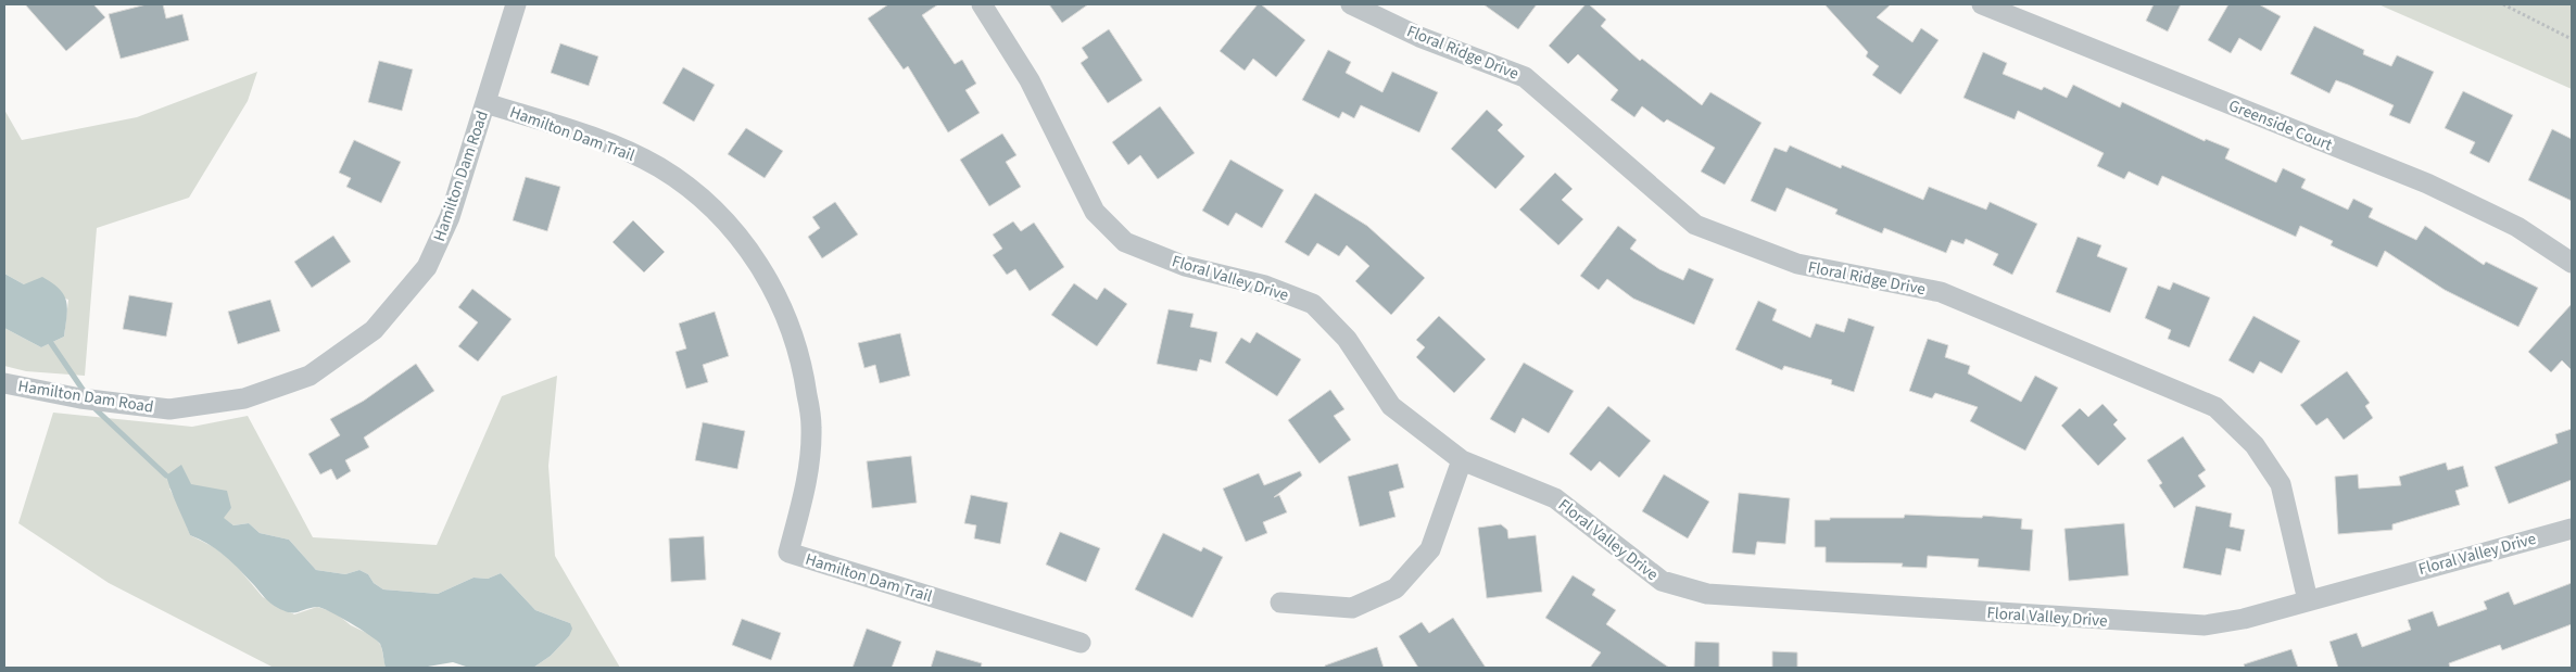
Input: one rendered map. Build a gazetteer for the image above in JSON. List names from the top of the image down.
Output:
{
  "streets": {
    "street": [
      "Floral Ridge Drive",
      "Greenside Court",
      "Hamilton Dam Trail",
      "Hamilton Dam Road",
      "Floral Valley Drive"
    ]
  },
  "crossings": [
    ["Floral Ridge Drive", "Floral Valley Drive"],
    ["Hamilton Dam Trail", "Hamilton Dam Road"]
  ]
}
